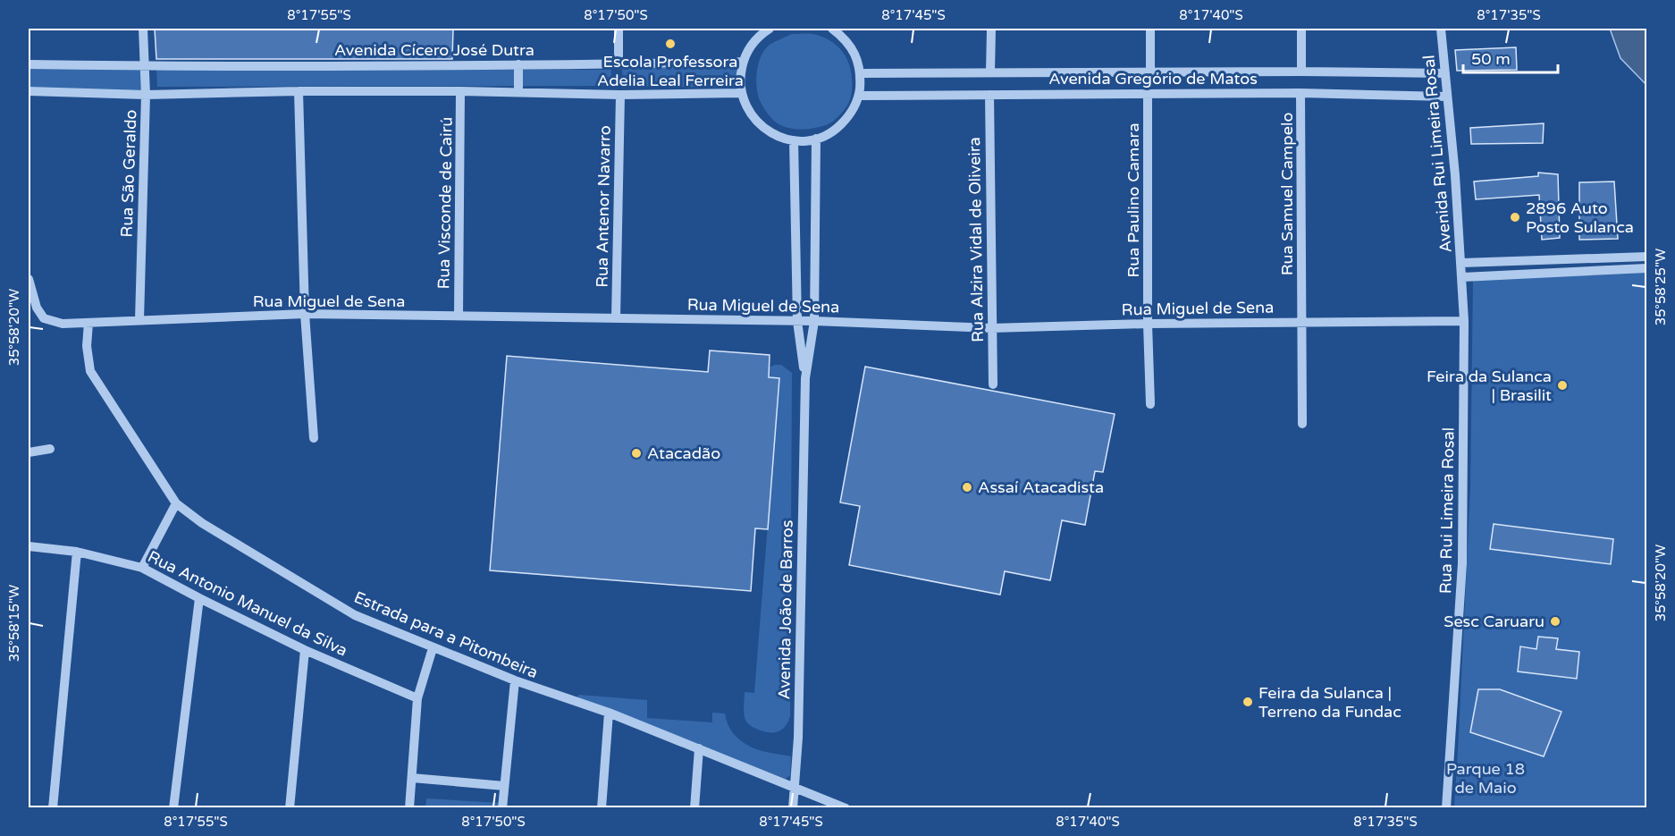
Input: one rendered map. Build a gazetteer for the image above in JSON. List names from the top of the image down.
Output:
{
  "streets": {
    "street": [
      "Avenida Cícero José Dutra",
      "Avenida Gregório de Matos",
      "Avenida Rui Limeira Rosal",
      "Rua São Geraldo",
      "Rua Samuel Campelo",
      "Rua Paulino Camara",
      "Rua Visconde de Cairú",
      "Rua Antenor Navarro",
      "Rua Alzira Vidal de Oliveira",
      "Rua Miguel de Sena",
      "Rua Rui Limeira Rosal",
      "Rua Antonio Manuel da Silva",
      "Avenida João de Barros",
      "Estrada para a Pitombeira"
    ]
  },
  "crossings": [
    ["Avenida Cícero José Dutra", "Rua São Geraldo"],
    ["Avenida Gregório de Matos", "Avenida Rui Limeira Rosal"],
    ["Avenida Gregório de Matos", "Rua Samuel Campelo"],
    ["Avenida Gregório de Matos", "Rua Paulino Camara"],
    ["Avenida Gregório de Matos", "Rua Alzira Vidal de Oliveira"],
    ["Avenida Rui Limeira Rosal", "Rua Rui Limeira Rosal"],
    ["Rua São Geraldo", "Rua Miguel de Sena"],
    ["Rua Samuel Campelo", "Rua Miguel de Sena"],
    ["Rua Paulino Camara", "Rua Miguel de Sena"],
    ["Rua Visconde de Cairú", "Rua Miguel de Sena"],
    ["Rua Antenor Navarro", "Rua Miguel de Sena"],
    ["Rua Alzira Vidal de Oliveira", "Rua Miguel de Sena"],
    ["Rua Miguel de Sena", "Rua Rui Limeira Rosal"],
    ["Rua Miguel de Sena", "Avenida João de Barros"],
    ["Rua Miguel de Sena", "Estrada para a Pitombeira"],
    ["Avenida João de Barros", "Estrada para a Pitombeira"]
  ],
  "parks": ["Parque 18 de Maio"],
  "places": [
    "Escola Professora Adelia Leal Ferreira",
    "2896 Auto Posto Sulanca",
    "Feira da Sulanca | Brasilit",
    "Atacadão",
    "Assaí Atacadista",
    "Sesc Caruaru",
    "Feira da Sulanca | Terreno da Fundac"
  ],
  "scale_bar": "50 m",
  "coordinates": [
    "8°17'55\"S",
    "8°17'50\"S",
    "8°17'45\"S",
    "8°17'40\"S",
    "8°17'35\"S",
    "35°58'25\"W",
    "35°58'20\"W",
    "35°58'15\"W"
  ]
}
